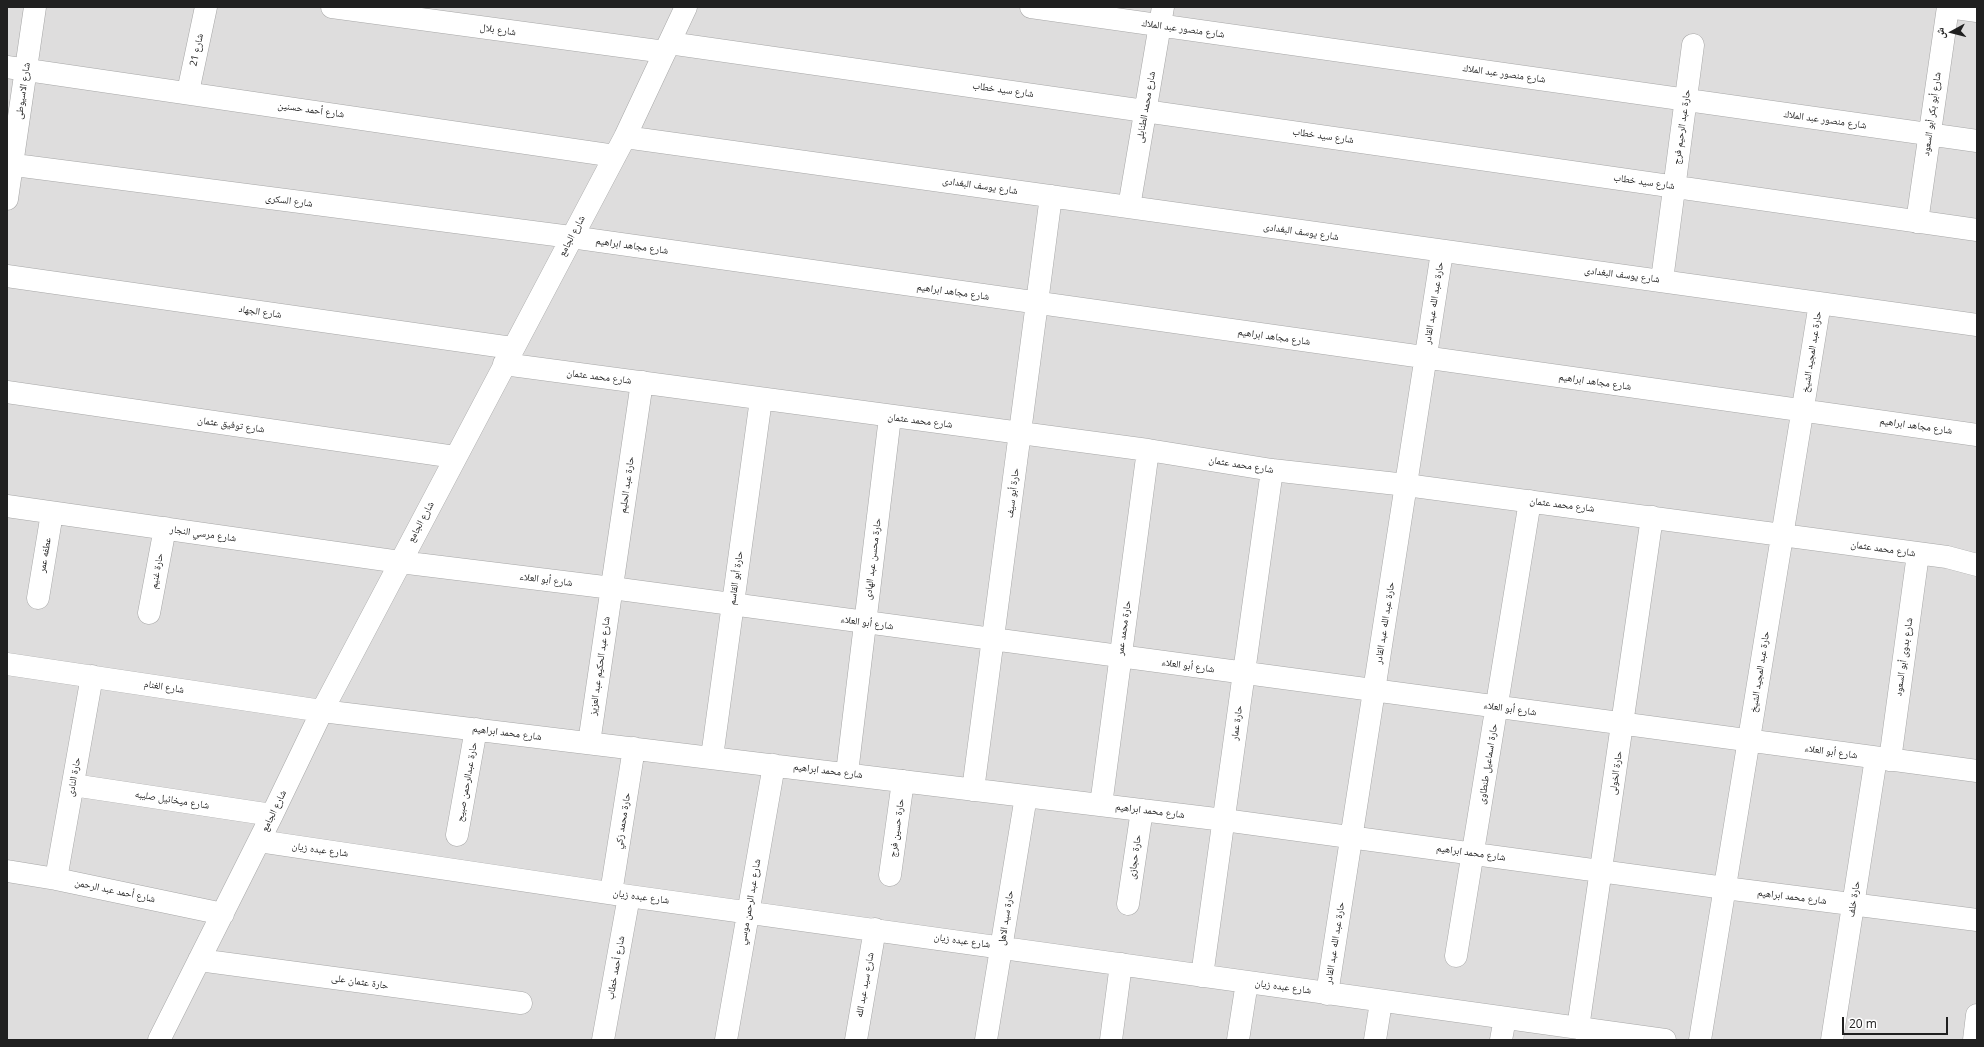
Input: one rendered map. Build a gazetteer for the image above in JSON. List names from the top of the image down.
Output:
{
  "streets": {
    "street": [
      "شارع منصور عبد الملاك",
      "شارع بلال",
      "شارع 21",
      "شارع سيد خطاب",
      "شارع الاسيوطى",
      "شارع محمد الطنابلى",
      "شارع أحمد حسنين",
      "شارع أبو بكر أبو السعود",
      "حارة عبد الرحيم فرج",
      "شارع يوسف البغدادى",
      "شارع السكرى",
      "شارع الجامع",
      "شارع مجاهد ابراهيم",
      "حارة عبد الله عبد القادر",
      "شارع الجهاد",
      "حارة عبد المجيد الشيخ",
      "شارع محمد عثمان",
      "شارع توفيق عثمان",
      "حارة عبد الحليم",
      "حارة أبو سيف",
      "شارع مرسي النجار",
      "عطفه عمر",
      "حارة محسن عبد الهادى",
      "حارة غنيم",
      "حارة أبو القاسم",
      "شارع أبو العلاء",
      "حارة محمد عمر",
      "شارع بدوى أبو السعود",
      "شارع عبد الحكيم عبد العزيز",
      "شارع الغنام",
      "حارة عمار",
      "شارع محمد ابراهيم",
      "حارة اسماعيل طنطاوى",
      "حارة الخولى",
      "حارة النادى",
      "حارة عبدالرحمن صبيح",
      "شارع ميخائيل صليبه",
      "حارة محمد زكي",
      "حارة حسين فرج",
      "شارع عبده زيان",
      "حارة حجازى",
      "شارع أحمد عبد الرحمن",
      "حارة خلف",
      "شارع عبد الرحمن موسي",
      "حارة سيد الاهل",
      "شارع أحمد خطاب",
      "حارة عثمان على",
      "شارع سيد عبد الله"
    ]
  },
  "crossings": [
    ["شارع منصور عبد الملاك", "شارع محمد الطنابلى"],
    ["شارع منصور عبد الملاك", "شارع أبو بكر أبو السعود"],
    ["شارع منصور عبد الملاك", "حارة عبد الرحيم فرج"],
    ["شارع بلال", "شارع سيد خطاب"],
    ["شارع بلال", "شارع الجامع"],
    ["شارع 21", "شارع أحمد حسنين"],
    ["شارع سيد خطاب", "شارع محمد الطنابلى"],
    ["شارع سيد خطاب", "شارع أبو بكر أبو السعود"],
    ["شارع سيد خطاب", "حارة عبد الرحيم فرج"],
    ["شارع سيد خطاب", "شارع الجامع"],
    ["شارع الاسيوطى", "شارع أحمد حسنين"],
    ["شارع الاسيوطى", "شارع السكرى"],
    ["شارع محمد الطنابلى", "شارع يوسف البغدادى"],
    ["شارع أحمد حسنين", "شارع الجامع"],
    ["حارة عبد الرحيم فرج", "شارع يوسف البغدادى"],
    ["شارع يوسف البغدادى", "شارع الجامع"],
    ["شارع يوسف البغدادى", "حارة عبد الله عبد القادر"],
    ["شارع يوسف البغدادى", "حارة عبد المجيد الشيخ"],
    ["شارع يوسف البغدادى", "حارة أبو سيف"],
    ["شارع السكرى", "شارع الجامع"],
    ["شارع السكرى", "شارع مجاهد ابراهيم"],
    ["شارع الجامع", "شارع مجاهد ابراهيم"],
    ["شارع الجامع", "شارع الجهاد"],
    ["شارع الجامع", "شارع محمد عثمان"],
    ["شارع الجامع", "شارع توفيق عثمان"],
    ["شارع الجامع", "شارع مرسي النجار"],
    ["شارع الجامع", "شارع أبو العلاء"],
    ["شارع الجامع", "شارع الغنام"],
    ["شارع الجامع", "شارع محمد ابراهيم"],
    ["شارع الجامع", "شارع ميخائيل صليبه"],
    ["شارع الجامع", "شارع عبده زيان"],
    ["شارع الجامع", "شارع أحمد عبد الرحمن"],
    ["شارع الجامع", "حارة عثمان على"],
    ["شارع مجاهد ابراهيم", "حارة عبد الله عبد القادر"],
    ["شارع مجاهد ابراهيم", "حارة عبد المجيد الشيخ"],
    ["شارع مجاهد ابراهيم", "حارة أبو سيف"],
    ["حارة عبد الله عبد القادر", "شارع محمد عثمان"],
    ["حارة عبد الله عبد القادر", "شارع أبو العلاء"],
    ["حارة عبد الله عبد القادر", "شارع محمد ابراهيم"],
    ["حارة عبد الله عبد القادر", "شارع عبده زيان"],
    ["شارع الجهاد", "شارع محمد عثمان"],
    ["حارة عبد المجيد الشيخ", "شارع محمد عثمان"],
    ["حارة عبد المجيد الشيخ", "شارع أبو العلاء"],
    ["حارة عبد المجيد الشيخ", "شارع محمد ابراهيم"],
    ["شارع محمد عثمان", "حارة عبد الحليم"],
    ["شارع محمد عثمان", "حارة أبو سيف"],
    ["شارع محمد عثمان", "حارة محسن عبد الهادى"],
    ["شارع محمد عثمان", "حارة أبو القاسم"],
    ["شارع محمد عثمان", "حارة محمد عمر"],
    ["شارع محمد عثمان", "شارع بدوى أبو السعود"],
    ["شارع محمد عثمان", "حارة عمار"],
    ["شارع محمد عثمان", "حارة اسماعيل طنطاوى"],
    ["شارع محمد عثمان", "حارة الخولى"],
    ["حارة عبد الحليم", "شارع أبو العلاء"],
    ["حارة عبد الحليم", "شارع عبد الحكيم عبد العزيز"],
    ["حارة أبو سيف", "شارع أبو العلاء"],
    ["حارة أبو سيف", "شارع محمد ابراهيم"],
    ["شارع مرسي النجار", "عطفه عمر"],
    ["شارع مرسي النجار", "حارة غنيم"],
    ["شارع مرسي النجار", "شارع أبو العلاء"],
    ["حارة محسن عبد الهادى", "شارع أبو العلاء"],
    ["حارة محسن عبد الهادى", "شارع محمد ابراهيم"],
    ["حارة أبو القاسم", "شارع أبو العلاء"],
    ["حارة أبو القاسم", "شارع محمد ابراهيم"],
    ["شارع أبو العلاء", "حارة محمد عمر"],
    ["شارع أبو العلاء", "شارع بدوى أبو السعود"],
    ["شارع أبو العلاء", "شارع عبد الحكيم عبد العزيز"],
    ["شارع أبو العلاء", "حارة عمار"],
    ["شارع أبو العلاء", "حارة اسماعيل طنطاوى"],
    ["شارع أبو العلاء", "حارة الخولى"],
    ["شارع أبو العلاء", "حارة خلف"],
    ["حارة محمد عمر", "شارع محمد ابراهيم"],
    ["شارع بدوى أبو السعود", "حارة خلف"],
    ["شارع عبد الحكيم عبد العزيز", "شارع محمد ابراهيم"],
    ["شارع الغنام", "شارع محمد ابراهيم"],
    ["شارع الغنام", "حارة النادى"],
    ["حارة عمار", "شارع محمد ابراهيم"],
    ["حارة عمار", "شارع عبده زيان"],
    ["شارع محمد ابراهيم", "حارة اسماعيل طنطاوى"],
    ["شارع محمد ابراهيم", "حارة الخولى"],
    ["شارع محمد ابراهيم", "حارة عبدالرحمن صبيح"],
    ["شارع محمد ابراهيم", "حارة محمد زكي"],
    ["شارع محمد ابراهيم", "حارة حسين فرج"],
    ["شارع محمد ابراهيم", "حارة حجازى"],
    ["شارع محمد ابراهيم", "حارة خلف"],
    ["شارع محمد ابراهيم", "شارع عبد الرحمن موسي"],
    ["شارع محمد ابراهيم", "حارة سيد الاهل"],
    ["حارة الخولى", "شارع عبده زيان"],
    ["حارة النادى", "شارع ميخائيل صليبه"],
    ["حارة النادى", "شارع أحمد عبد الرحمن"],
    ["حارة محمد زكي", "شارع عبده زيان"],
    ["حارة محمد زكي", "شارع أحمد خطاب"],
    ["شارع عبده زيان", "شارع عبد الرحمن موسي"],
    ["شارع عبده زيان", "حارة سيد الاهل"],
    ["شارع عبده زيان", "شارع أحمد خطاب"],
    ["شارع عبده زيان", "شارع سيد عبد الله"]
  ],
  "scale_bar": "20 m",
  "north": "left"
}
